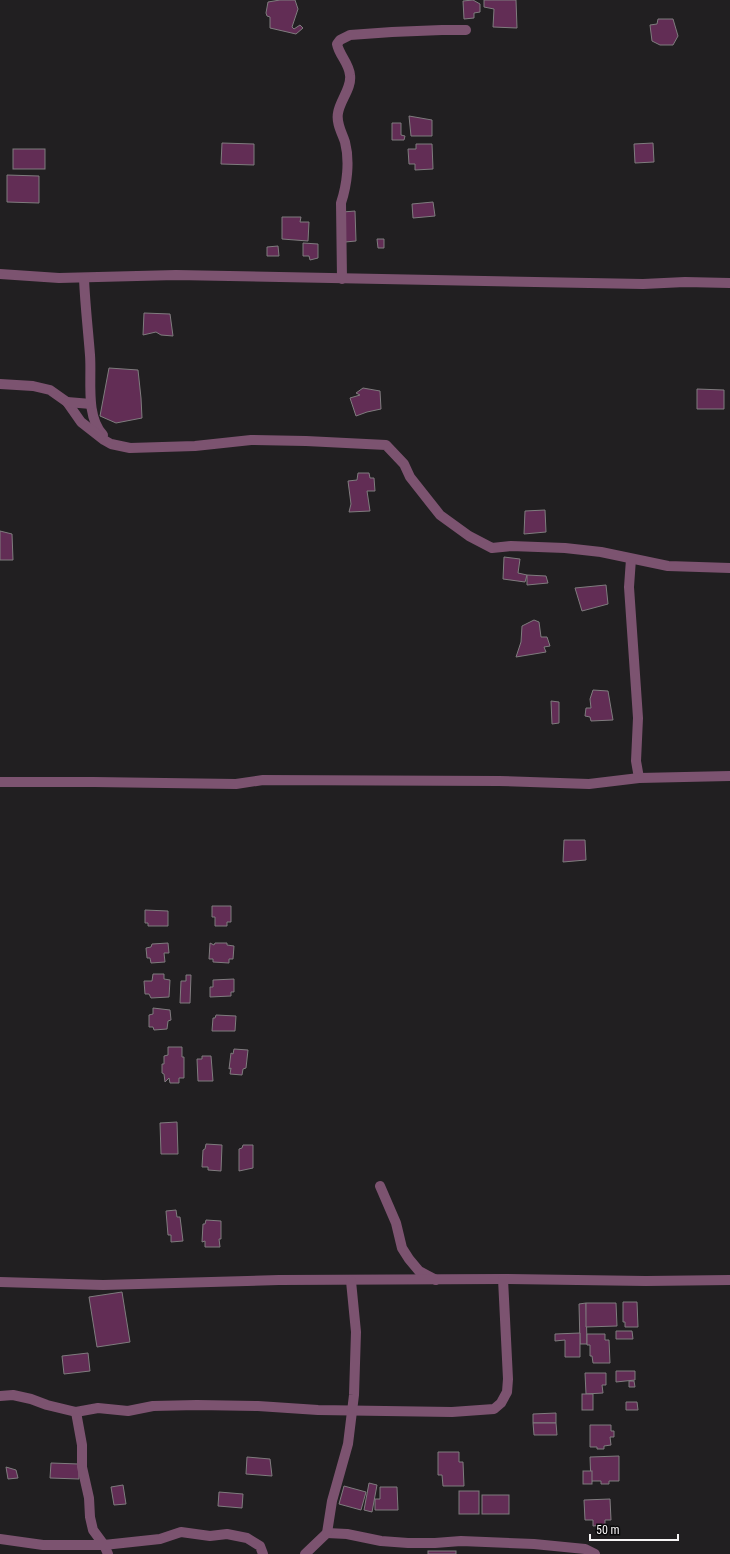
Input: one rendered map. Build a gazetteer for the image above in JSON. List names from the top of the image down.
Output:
{
  "scale_bar": "50 m"
}
